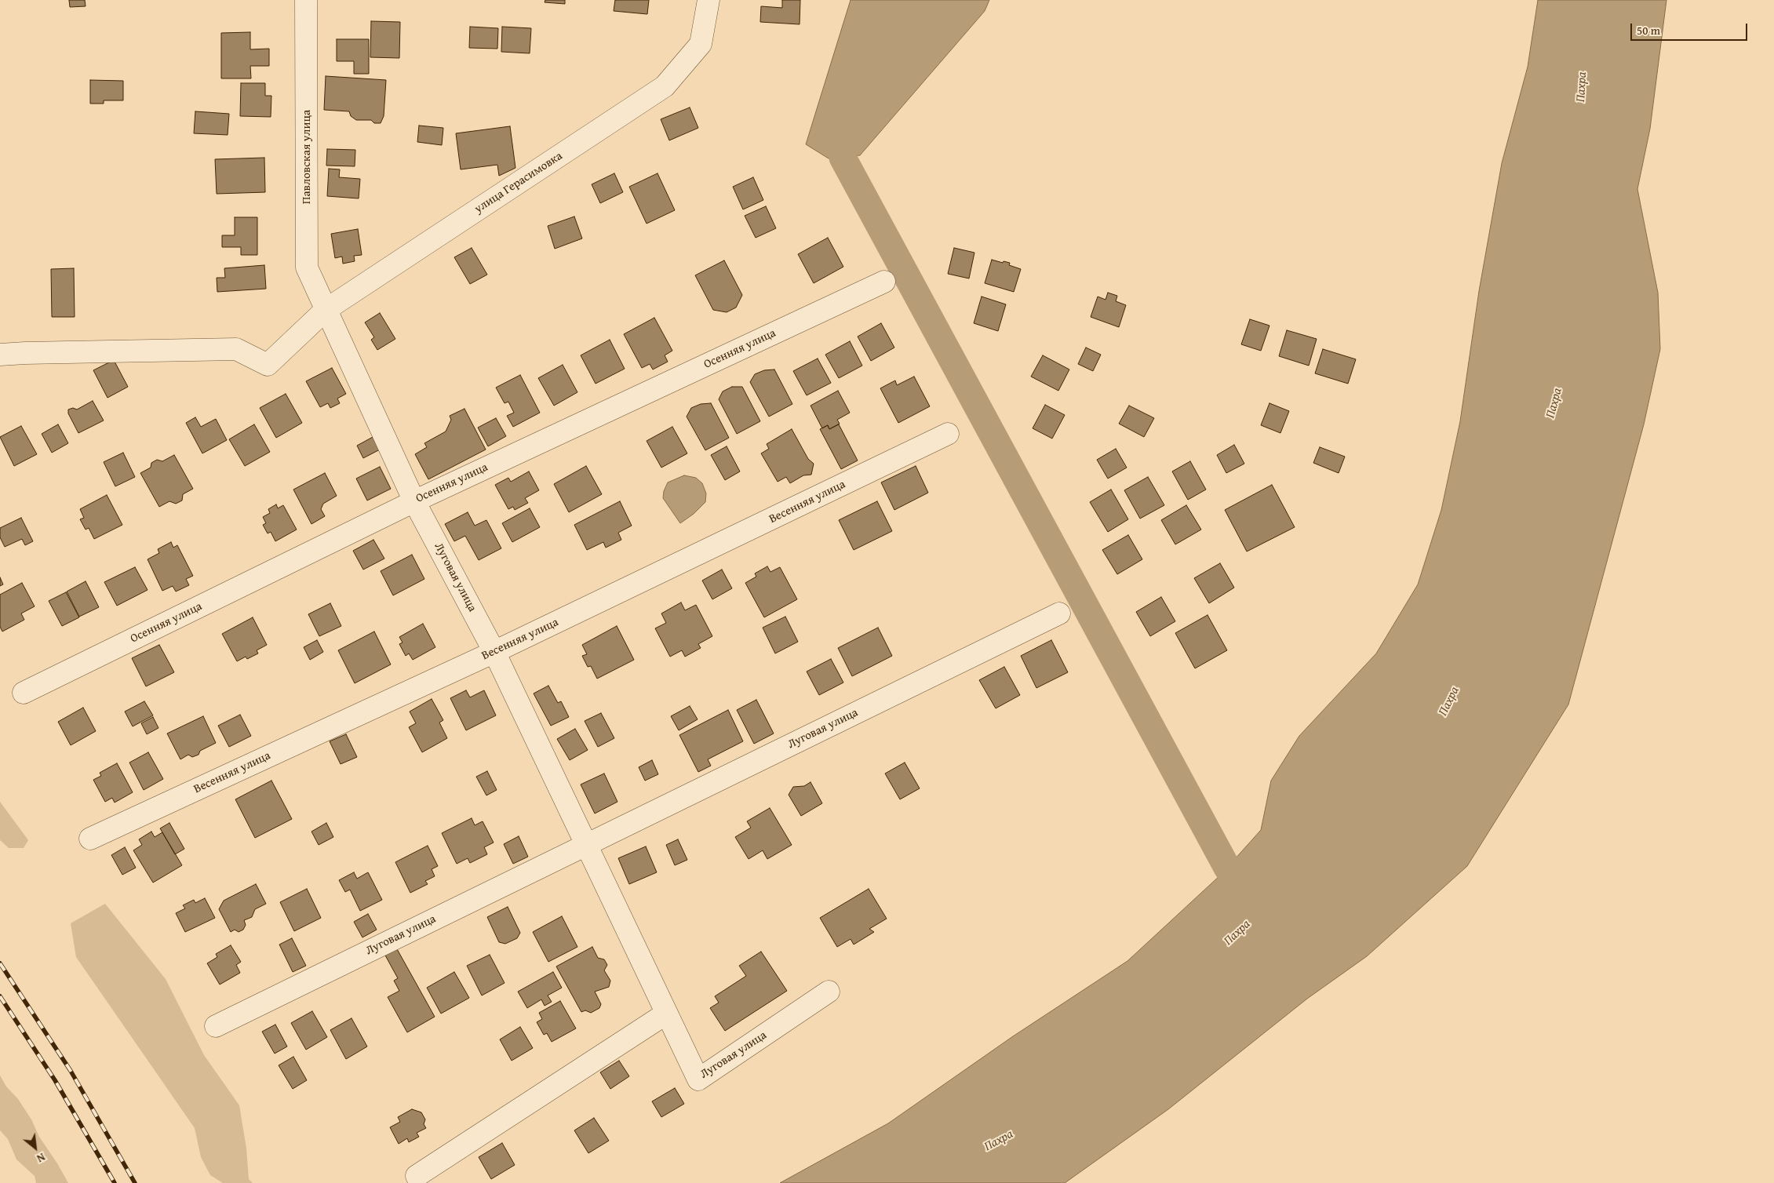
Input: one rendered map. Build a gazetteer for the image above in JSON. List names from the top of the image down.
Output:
{
  "streets": {
    "street": [
      "Павловская улица",
      "улица Герасимовка",
      "Осенняя улица",
      "Весенняя улица",
      "Луговая улица"
    ]
  },
  "crossings": [
    ["Павловская улица", "улица Герасимовка"],
    ["Павловская улица", "Луговая улица"],
    ["улица Герасимовка", "Луговая улица"],
    ["Осенняя улица", "Луговая улица"],
    ["Весенняя улица", "Луговая улица"]
  ],
  "water": ["Пахра"],
  "scale_bar": "50 m",
  "north": "bottom right"
}
